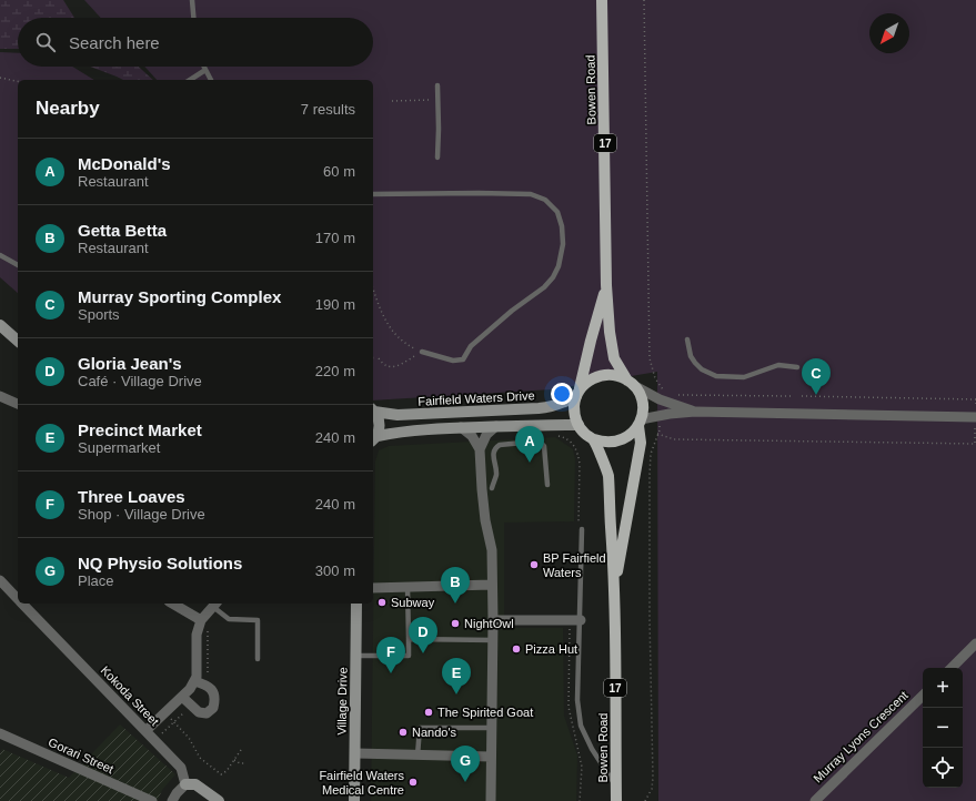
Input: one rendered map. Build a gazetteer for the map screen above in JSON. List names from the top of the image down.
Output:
{
  "streets": {
    "main road": ["Bowen Road", "17"],
    "street": [
      "Fairfield Waters Drive",
      "Kokoda Street",
      "Village Drive",
      "Murray Lyons Crescent",
      "Gorari Street"
    ]
  },
  "crossings": [
    ["Bowen Road", "Fairfield Waters Drive"]
  ],
  "places": [
    "BP Fairfield Waters",
    "Subway",
    "NightOwl",
    "Pizza Hut",
    "The Spirited Goat",
    "Nando's",
    "Fairfield Waters Medical Centre"
  ],
  "north": "bottom left",
  "page": {
    "search": "Search here",
    "heading": ["Nearby", "7 results"],
    "list": [
      {
        "mark": "A",
        "name": "McDonald's",
        "note": "Restaurant",
        "value": "60 m"
      },
      {
        "mark": "B",
        "name": "Getta Betta",
        "note": "Restaurant",
        "value": "170 m"
      },
      {
        "mark": "C",
        "name": "Murray Sporting Complex",
        "note": "Sports",
        "value": "190 m"
      },
      {
        "mark": "D",
        "name": "Gloria Jean's",
        "note": "Café · Village Drive",
        "value": "220 m"
      },
      {
        "mark": "E",
        "name": "Precinct Market",
        "note": "Supermarket",
        "value": "240 m"
      },
      {
        "mark": "F",
        "name": "Three Loaves",
        "note": "Shop · Village Drive",
        "value": "240 m"
      },
      {
        "mark": "G",
        "name": "NQ Physio Solutions",
        "note": "Place",
        "value": "300 m"
      }
    ],
    "pins": [
      "C",
      "A",
      "B",
      "D",
      "F",
      "E",
      "G"
    ],
    "map_buttons": ["+", "−"]
  }
}
